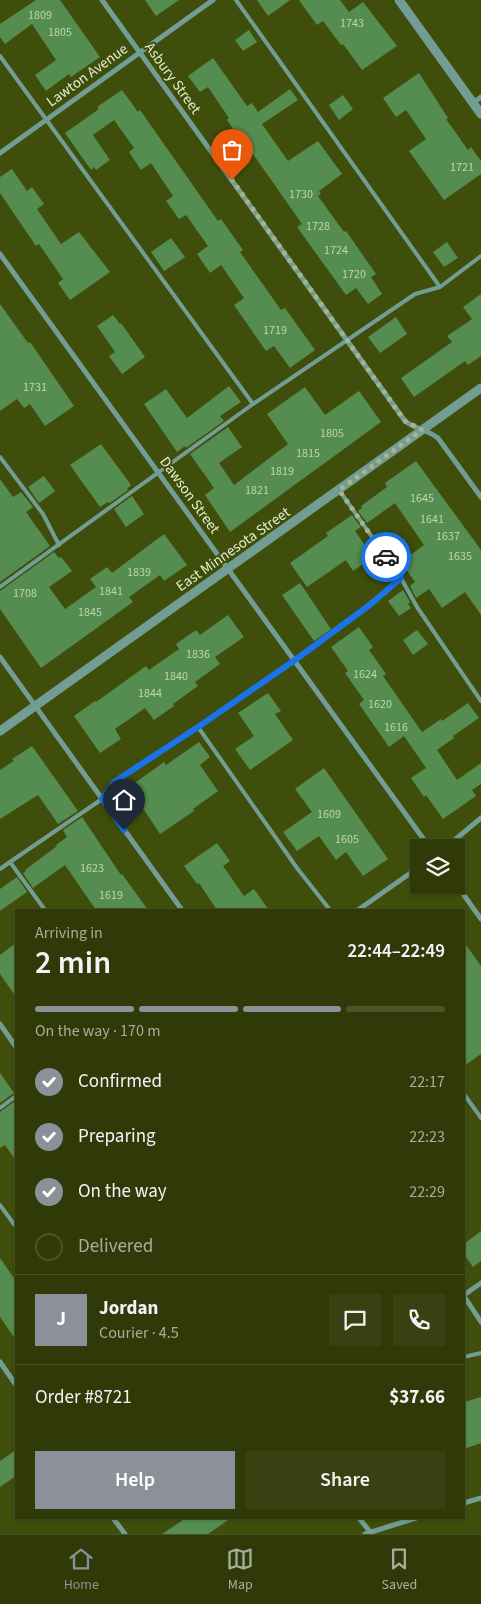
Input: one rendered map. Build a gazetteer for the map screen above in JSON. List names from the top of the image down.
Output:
{
  "streets": {
    "street": [
      "Lawton Avenue",
      "Asbury Street",
      "Dawson Street",
      "East Minnesota Street"
    ]
  },
  "crossings": [
    ["Lawton Avenue", "Asbury Street"],
    ["Asbury Street", "East Minnesota Street"],
    ["Dawson Street", "East Minnesota Street"]
  ],
  "house_numbers": [
    "1809",
    "1743",
    "1805",
    "1721",
    "1730",
    "1728",
    "1724",
    "1720",
    "1719",
    "1731",
    "1805",
    "1815",
    "1819",
    "1821",
    "1645",
    "1641",
    "1637",
    "1635",
    "1839",
    "1841",
    "1708",
    "1845",
    "1836",
    "1624",
    "1840",
    "1844",
    "1620",
    "1616",
    "1609",
    "1605",
    "1623",
    "1619"
  ],
  "page": {
    "heading": ["2 min", "Arriving in", "22:44–22:49"],
    "panel": [
      "Jordan",
      "Courier · 4.5",
      "Order #8721",
      "$37.66"
    ],
    "bar": "On the way · 170 m",
    "list": [
      ["Confirmed", "22:17"],
      ["Preparing", "22:23"],
      ["On the way", "22:29"],
      "Delivered"
    ],
    "round": "J",
    "buttons": ["Help", "Share"],
    "tabs": ["Home", "Map", "Saved"]
  }
}
